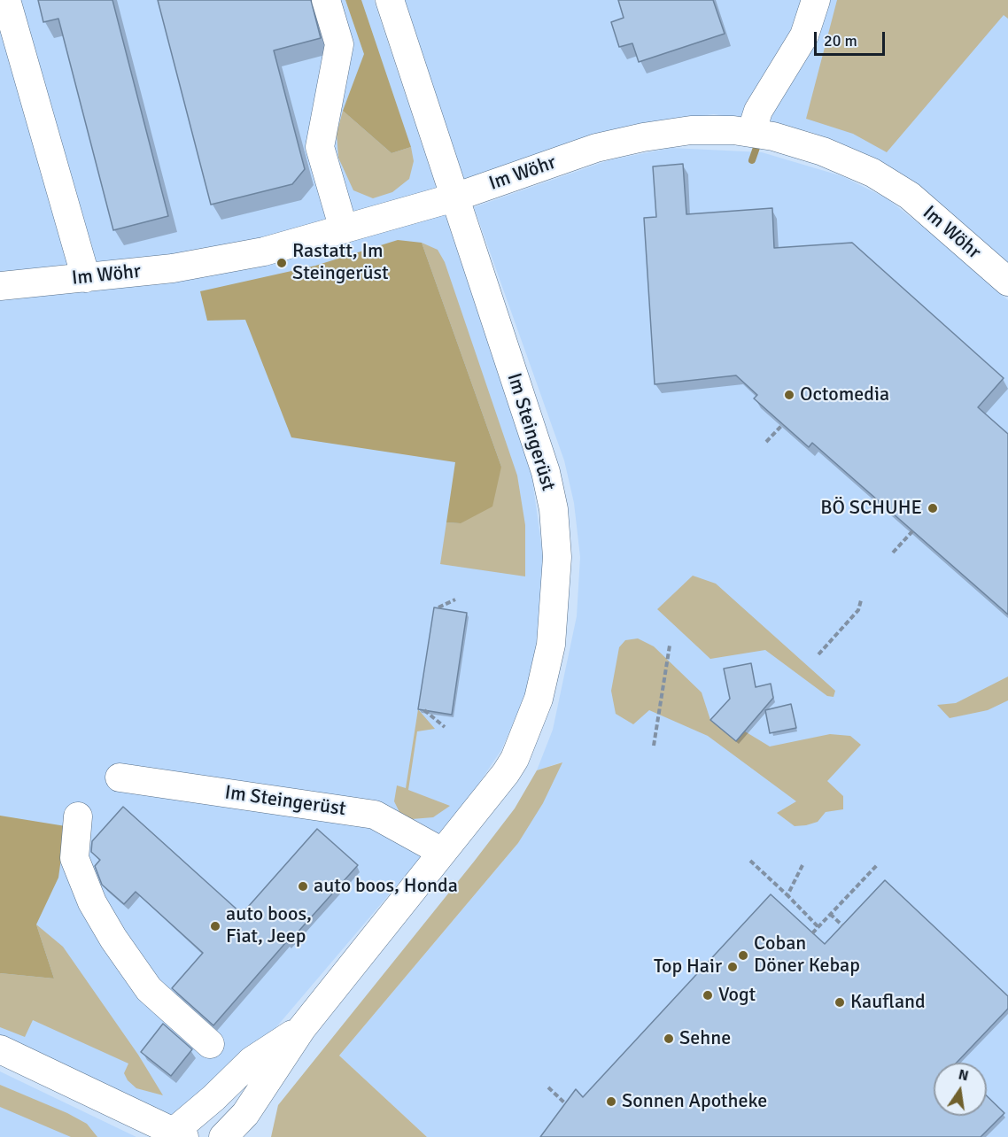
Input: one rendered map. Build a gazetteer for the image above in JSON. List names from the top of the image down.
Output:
{
  "streets": {
    "street": ["Im Wöhr", "Im Steingerüst"]
  },
  "crossings": [
    ["Im Wöhr", "Im Steingerüst"]
  ],
  "places": [
    "Rastatt, Im Steingerüst",
    "Octomedia",
    "BÖ SCHUHE",
    "auto boos, Honda",
    "auto boos, Fiat, Jeep",
    "Coban Döner Kebap",
    "Top Hair",
    "Vogt",
    "Kaufland",
    "Sehne",
    "Sonnen Apotheke"
  ],
  "scale_bar": "20 m",
  "north": "top"
}
